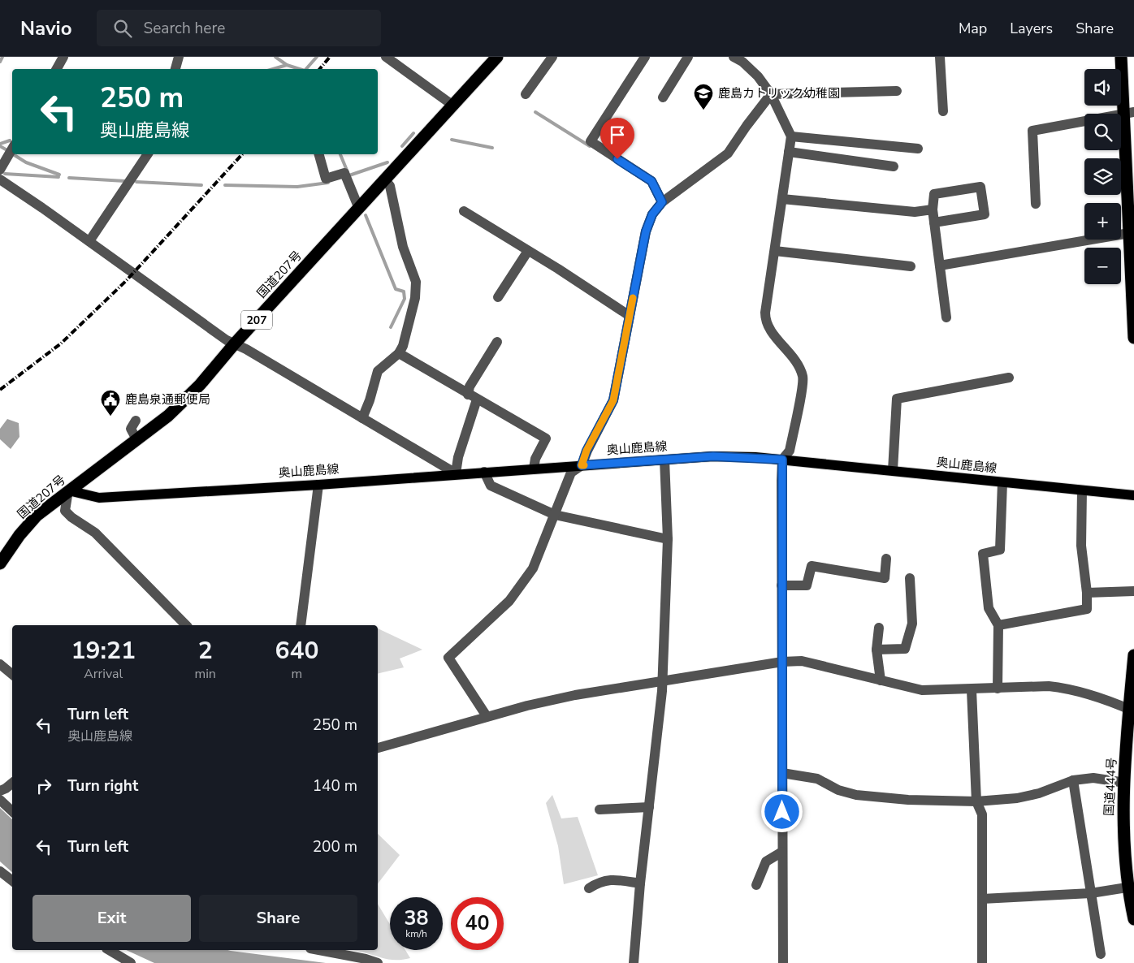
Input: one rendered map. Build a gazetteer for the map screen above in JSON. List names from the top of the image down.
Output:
{
  "streets": {
    "highway": ["国道207号", "207", "国道444号"],
    "main road": ["奥山鹿島線"]
  },
  "crossings": [
    ["国道207号", "奥山鹿島線"]
  ],
  "places": {
    "school or university": ["鹿島カトリック幼稚園"],
    "public building": ["鹿島泉通郵便局"]
  },
  "page": {
    "header": "Navio",
    "search": "Search here",
    "nav": ["Map", "Layers", "Share"],
    "map_buttons": ["+", "−"],
    "turn": ["250 m", "奥山鹿島線"],
    "eta": [
      "19:21",
      "Arrival",
      "2",
      "min",
      "640",
      "m"
    ],
    "list": [
      {
        "name": "Turn left",
        "note": "奥山鹿島線",
        "value": "250 m"
      },
      {
        "name": "Turn right",
        "value": "140 m"
      },
      {
        "name": "Turn left",
        "value": "200 m"
      }
    ],
    "buttons": ["Exit", "Share"],
    "speed": "38 km/h",
    "limit": "40"
  }
}
